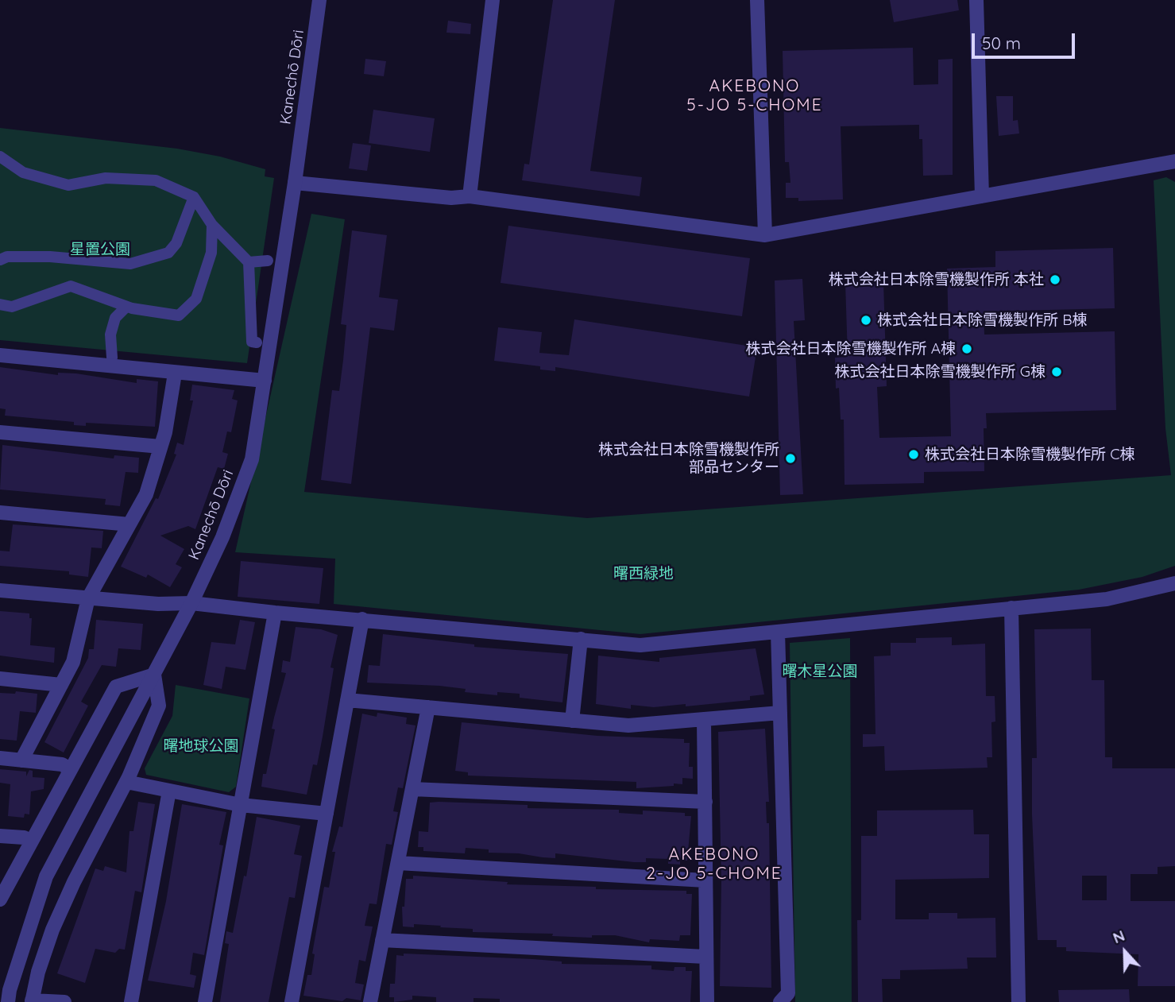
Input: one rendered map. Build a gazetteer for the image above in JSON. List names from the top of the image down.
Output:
{
  "streets": {
    "street": ["Kanechō Dōri"]
  },
  "districts": ["AKEBONO 5-JO 5-CHOME", "AKEBONO 2-JO 5-CHOME"],
  "parks": [
    "星置公園",
    "曙西緑地",
    "曙木星公園",
    "曙地球公園"
  ],
  "places": [
    "株式会社日本除雪機製作所 本社",
    "株式会社日本除雪機製作所 B棟",
    "株式会社日本除雪機製作所 A棟",
    "株式会社日本除雪機製作所 G棟",
    "株式会社日本除雪機製作所 C棟",
    "株式会社日本除雪機製作所 部品センター"
  ],
  "scale_bar": "50 m",
  "north": "top"
}
